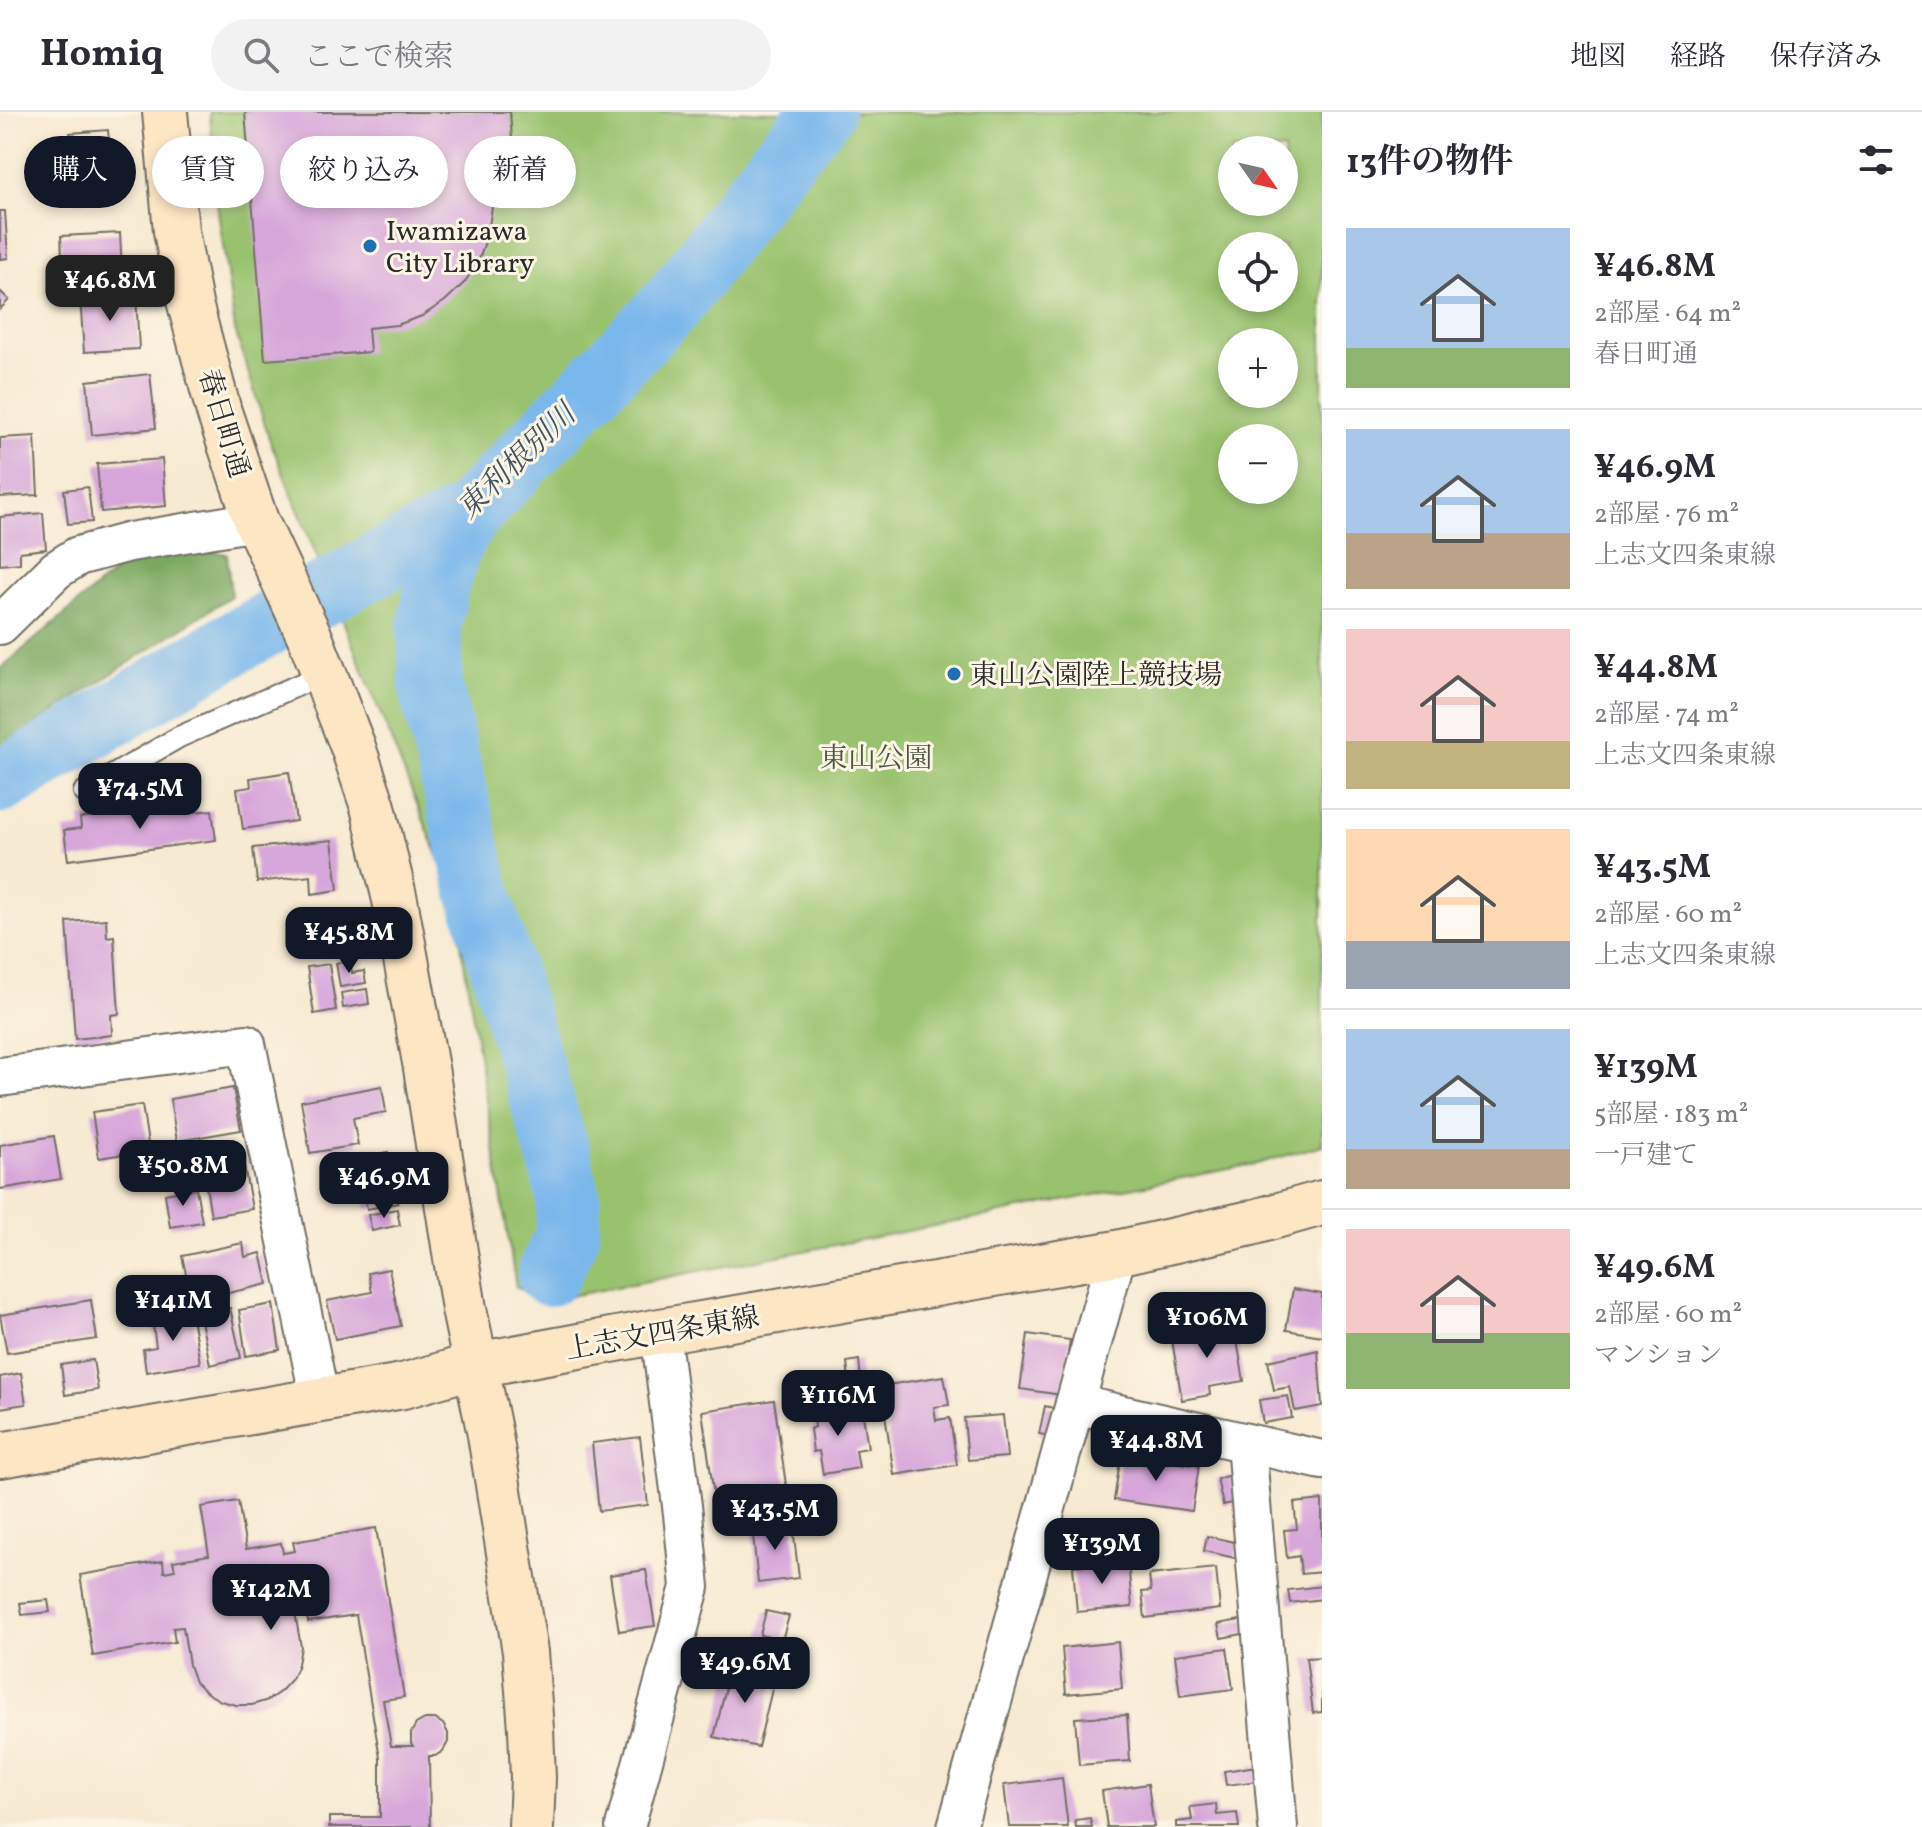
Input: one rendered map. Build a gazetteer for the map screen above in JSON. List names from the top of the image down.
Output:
{
  "streets": {
    "street": ["春日町通", "上志文四条東線"]
  },
  "crossings": [
    ["春日町通", "上志文四条東線"]
  ],
  "water": ["東利根別川"],
  "parks": ["東山公園"],
  "places": ["Iwamizawa City Library", "東山公園陸上競技場"],
  "north": "bottom right",
  "page": {
    "header": "Homiq",
    "search": "ここで検索",
    "nav": ["地図", "経路", "保存済み"],
    "heading": "13件の物件",
    "map_buttons": ["+", "−"],
    "chip": [
      "購入",
      "賃貸",
      "絞り込み",
      "新着"
    ],
    "list": [
      {
        "name": "¥46.8M",
        "note": "2部屋 · 64 m² · 春日町通"
      },
      {
        "name": "¥46.9M",
        "note": "2部屋 · 76 m² · 上志文四条東線"
      },
      {
        "name": "¥44.8M",
        "note": "2部屋 · 74 m² · 上志文四条東線"
      },
      {
        "name": "¥43.5M",
        "note": "2部屋 · 60 m² · 上志文四条東線"
      },
      {
        "name": "¥139M",
        "note": "5部屋 · 183 m² · 一戸建て"
      },
      {
        "name": "¥49.6M",
        "note": "2部屋 · 60 m² · マンション"
      }
    ],
    "price": [
      "¥46.8M",
      "¥74.5M",
      "¥45.8M",
      "¥50.8M",
      "¥46.9M",
      "¥141M",
      "¥106M",
      "¥116M",
      "¥44.8M",
      "¥43.5M",
      "¥139M",
      "¥142M",
      "¥49.6M"
    ]
  }
}
